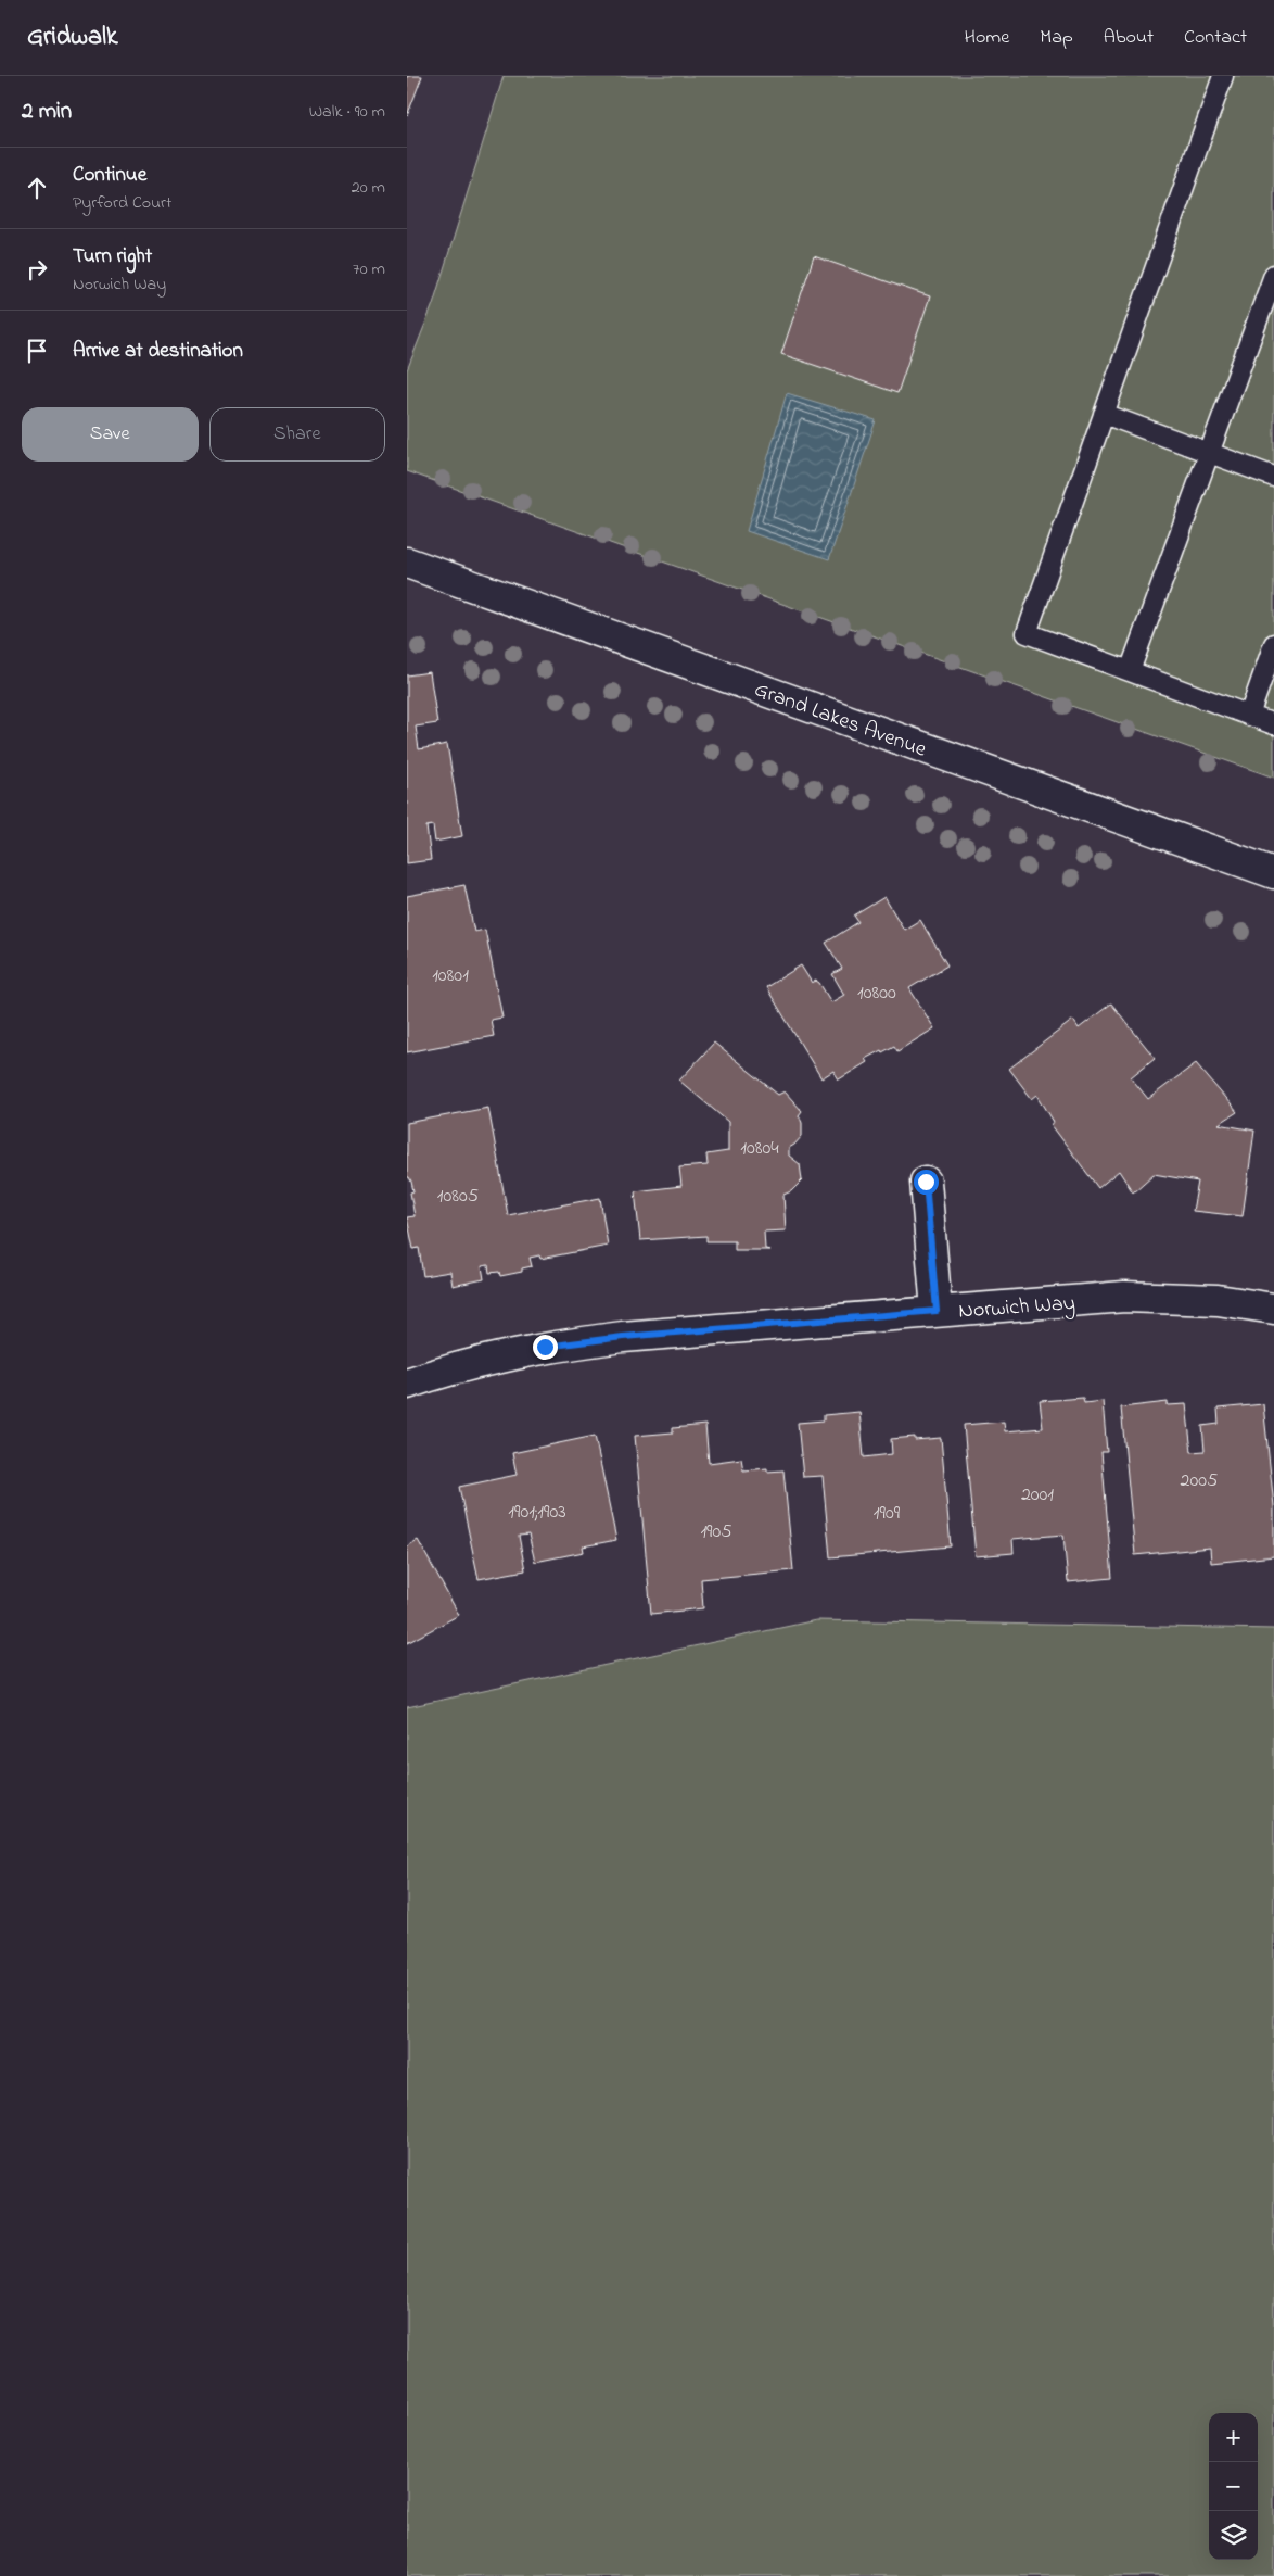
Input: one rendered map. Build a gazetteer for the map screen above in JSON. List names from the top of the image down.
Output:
{
  "streets": {
    "street": ["Grand Lakes Avenue", "Norwich Way"]
  },
  "house_numbers": [
    "10801",
    "10800",
    "10804",
    "10805",
    "2005",
    "2001",
    "1901;1903",
    "1909",
    "1905"
  ],
  "page": {
    "header": "Gridwalk",
    "nav": [
      "Home",
      "Map",
      "About",
      "Contact"
    ],
    "heading": ["2 min", "Walk · 90 m"],
    "list": [
      ["Continue", "Pyrford Court", "20 m"],
      ["Turn right", "Norwich Way", "70 m"],
      "Arrive at destination"
    ],
    "buttons": ["Save", "Share"],
    "map_buttons": ["+", "−"]
  }
}
